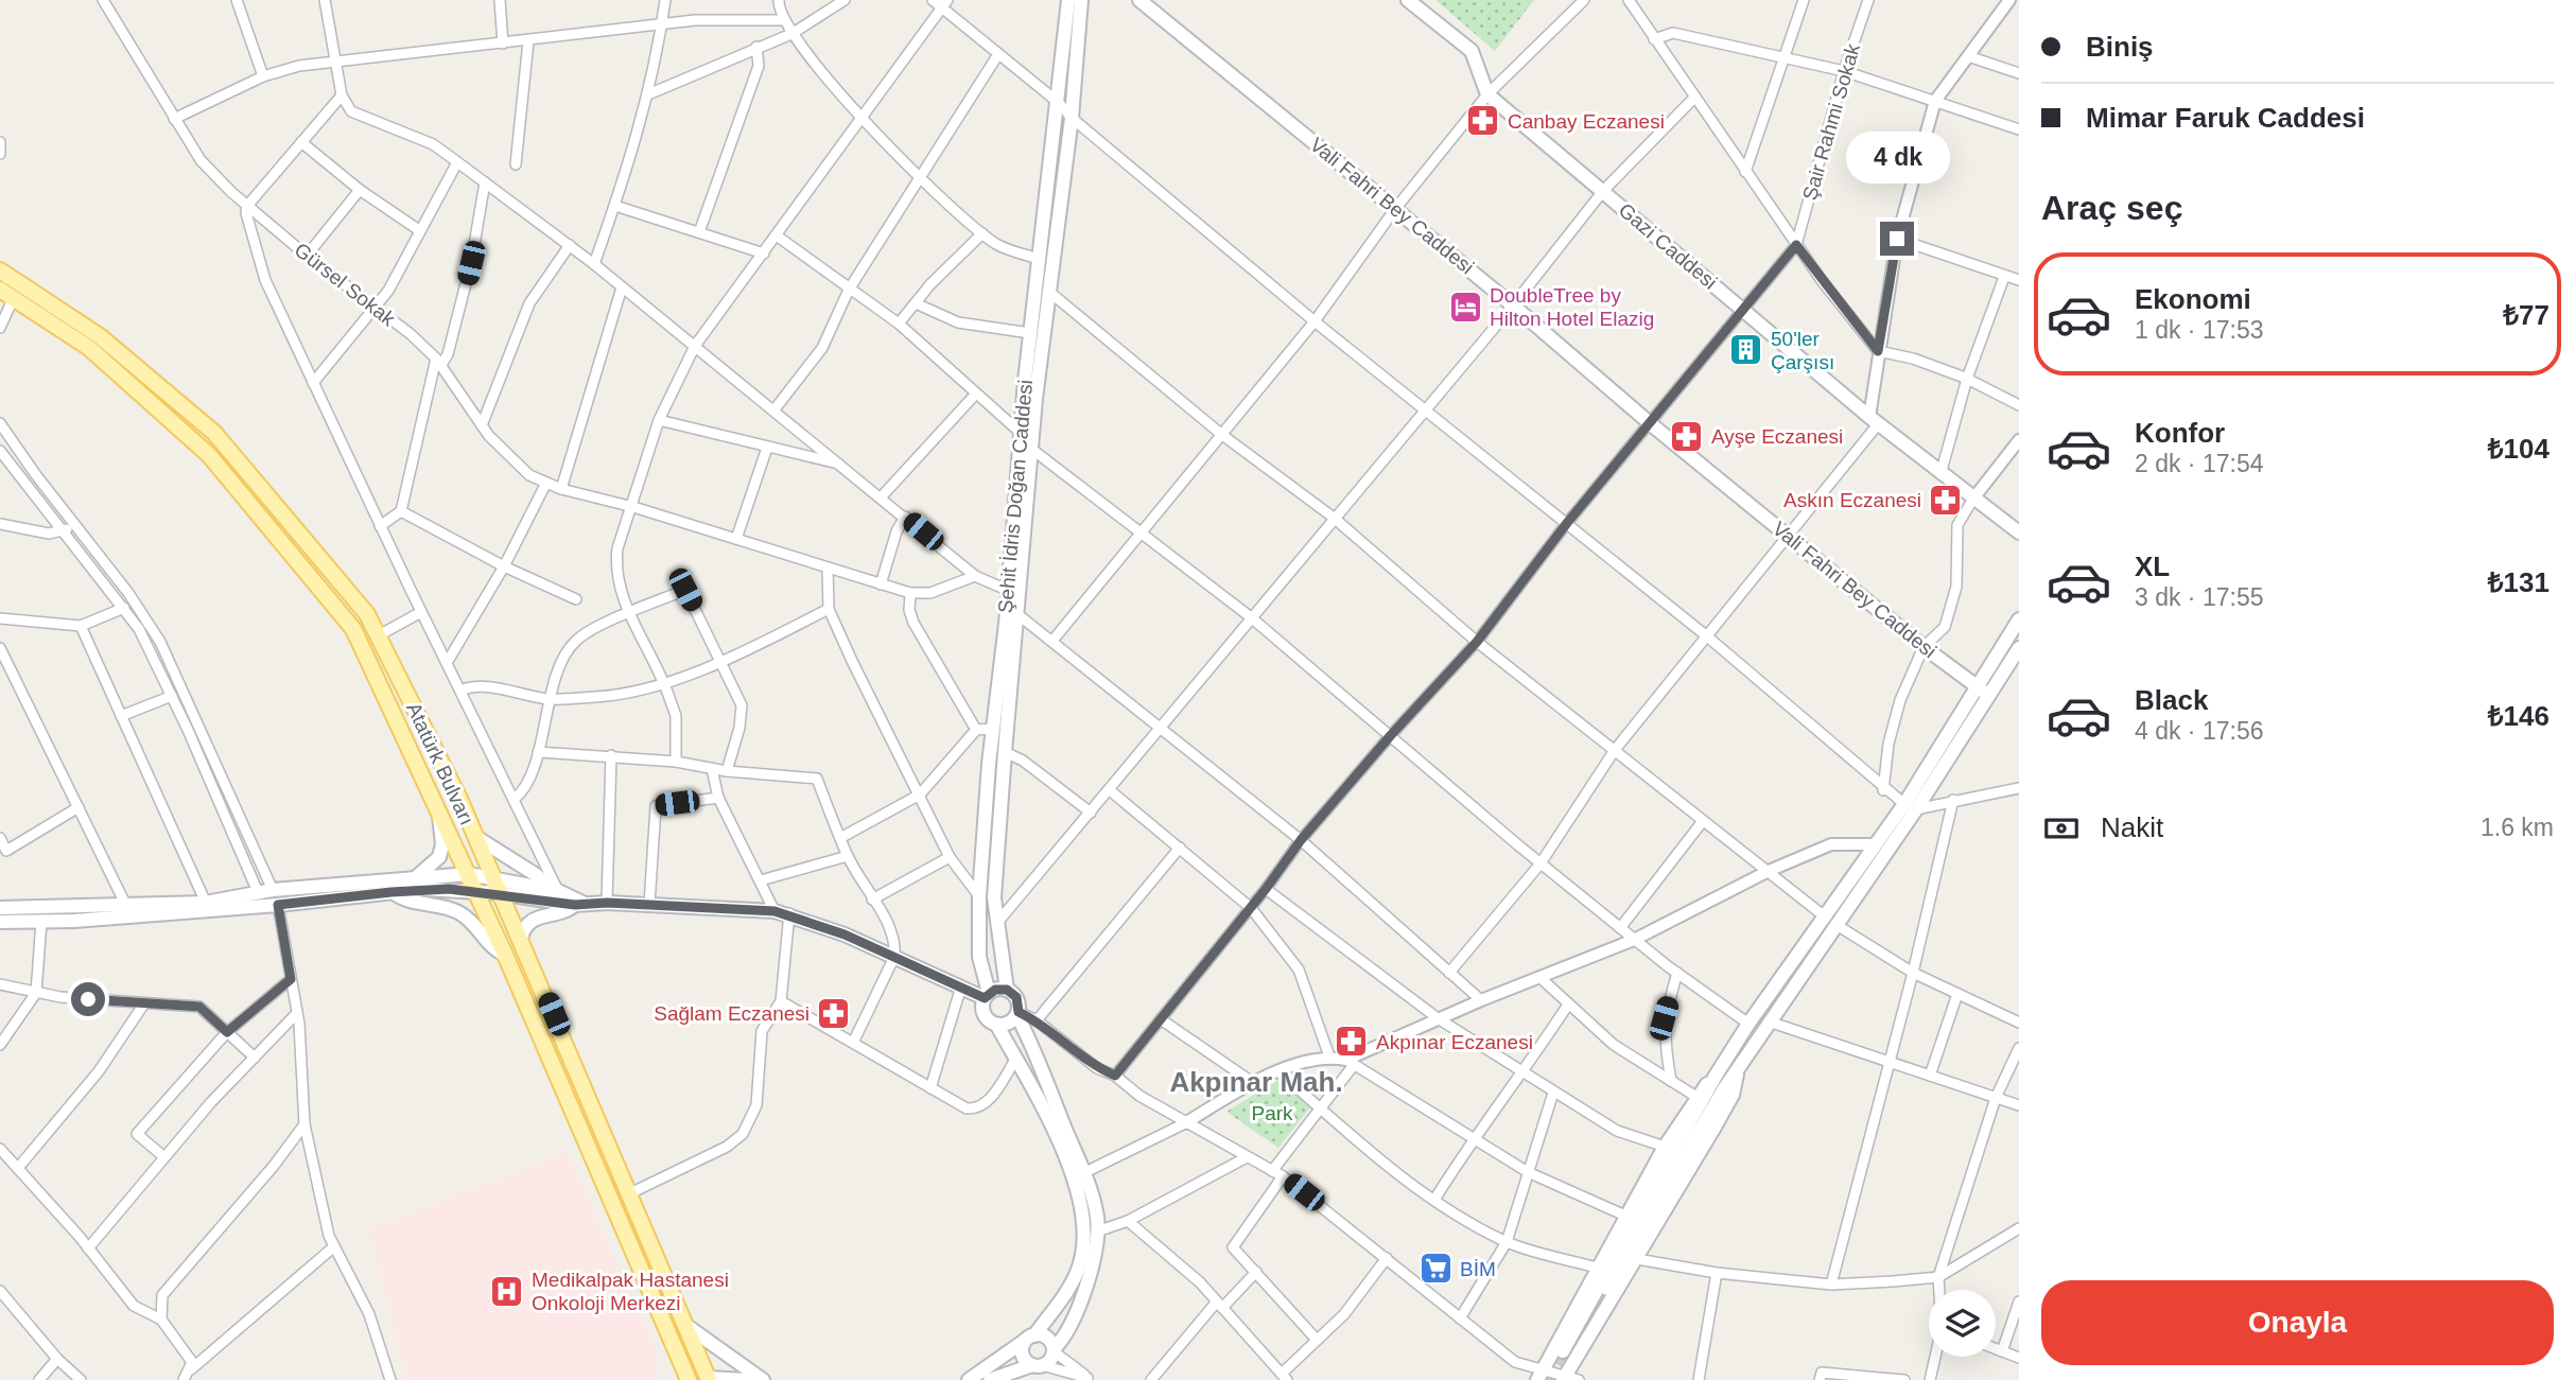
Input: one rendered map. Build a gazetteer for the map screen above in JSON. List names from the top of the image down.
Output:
{
  "streets": {
    "main road": [
      "Vali Fahri Bey Caddesi",
      "Gazi Caddesi",
      "Şehit İdris Doğan Caddesi",
      "Atatürk Bulvarı"
    ],
    "street": ["Şair Rahmi Sokak", "Gürsel Sokak"]
  },
  "districts": ["Akpınar Mah."],
  "parks": ["Park"],
  "places": {
    "pharmacy": [
      "Canbay Eczanesi",
      "Ayşe Eczanesi",
      "Askın Eczanesi",
      "Sağlam Eczanesi",
      "Akpınar Eczanesi"
    ],
    "hotel": ["DoubleTree by Hilton Hotel Elazig"],
    "building": ["50'ler Çarşısı"],
    "supermarket": ["BİM"],
    "hospital": ["Medikalpak Hastanesi Onkoloji Merkezi"]
  },
  "page": {
    "banner": ["Biniş", "Mimar Faruk Caddesi"],
    "bubble": "4 dk",
    "heading": "Araç seç",
    "list": [
      {
        "name": "Ekonomi",
        "note": "1 dk · 17:53",
        "value": "₺77"
      },
      {
        "name": "Konfor",
        "note": "2 dk · 17:54",
        "value": "₺104"
      },
      {
        "name": "XL",
        "note": "3 dk · 17:55",
        "value": "₺131"
      },
      {
        "name": "Black",
        "note": "4 dk · 17:56",
        "value": "₺146"
      }
    ],
    "pay": ["Nakit", "1.6 km"],
    "buttons": "Onayla"
  }
}
